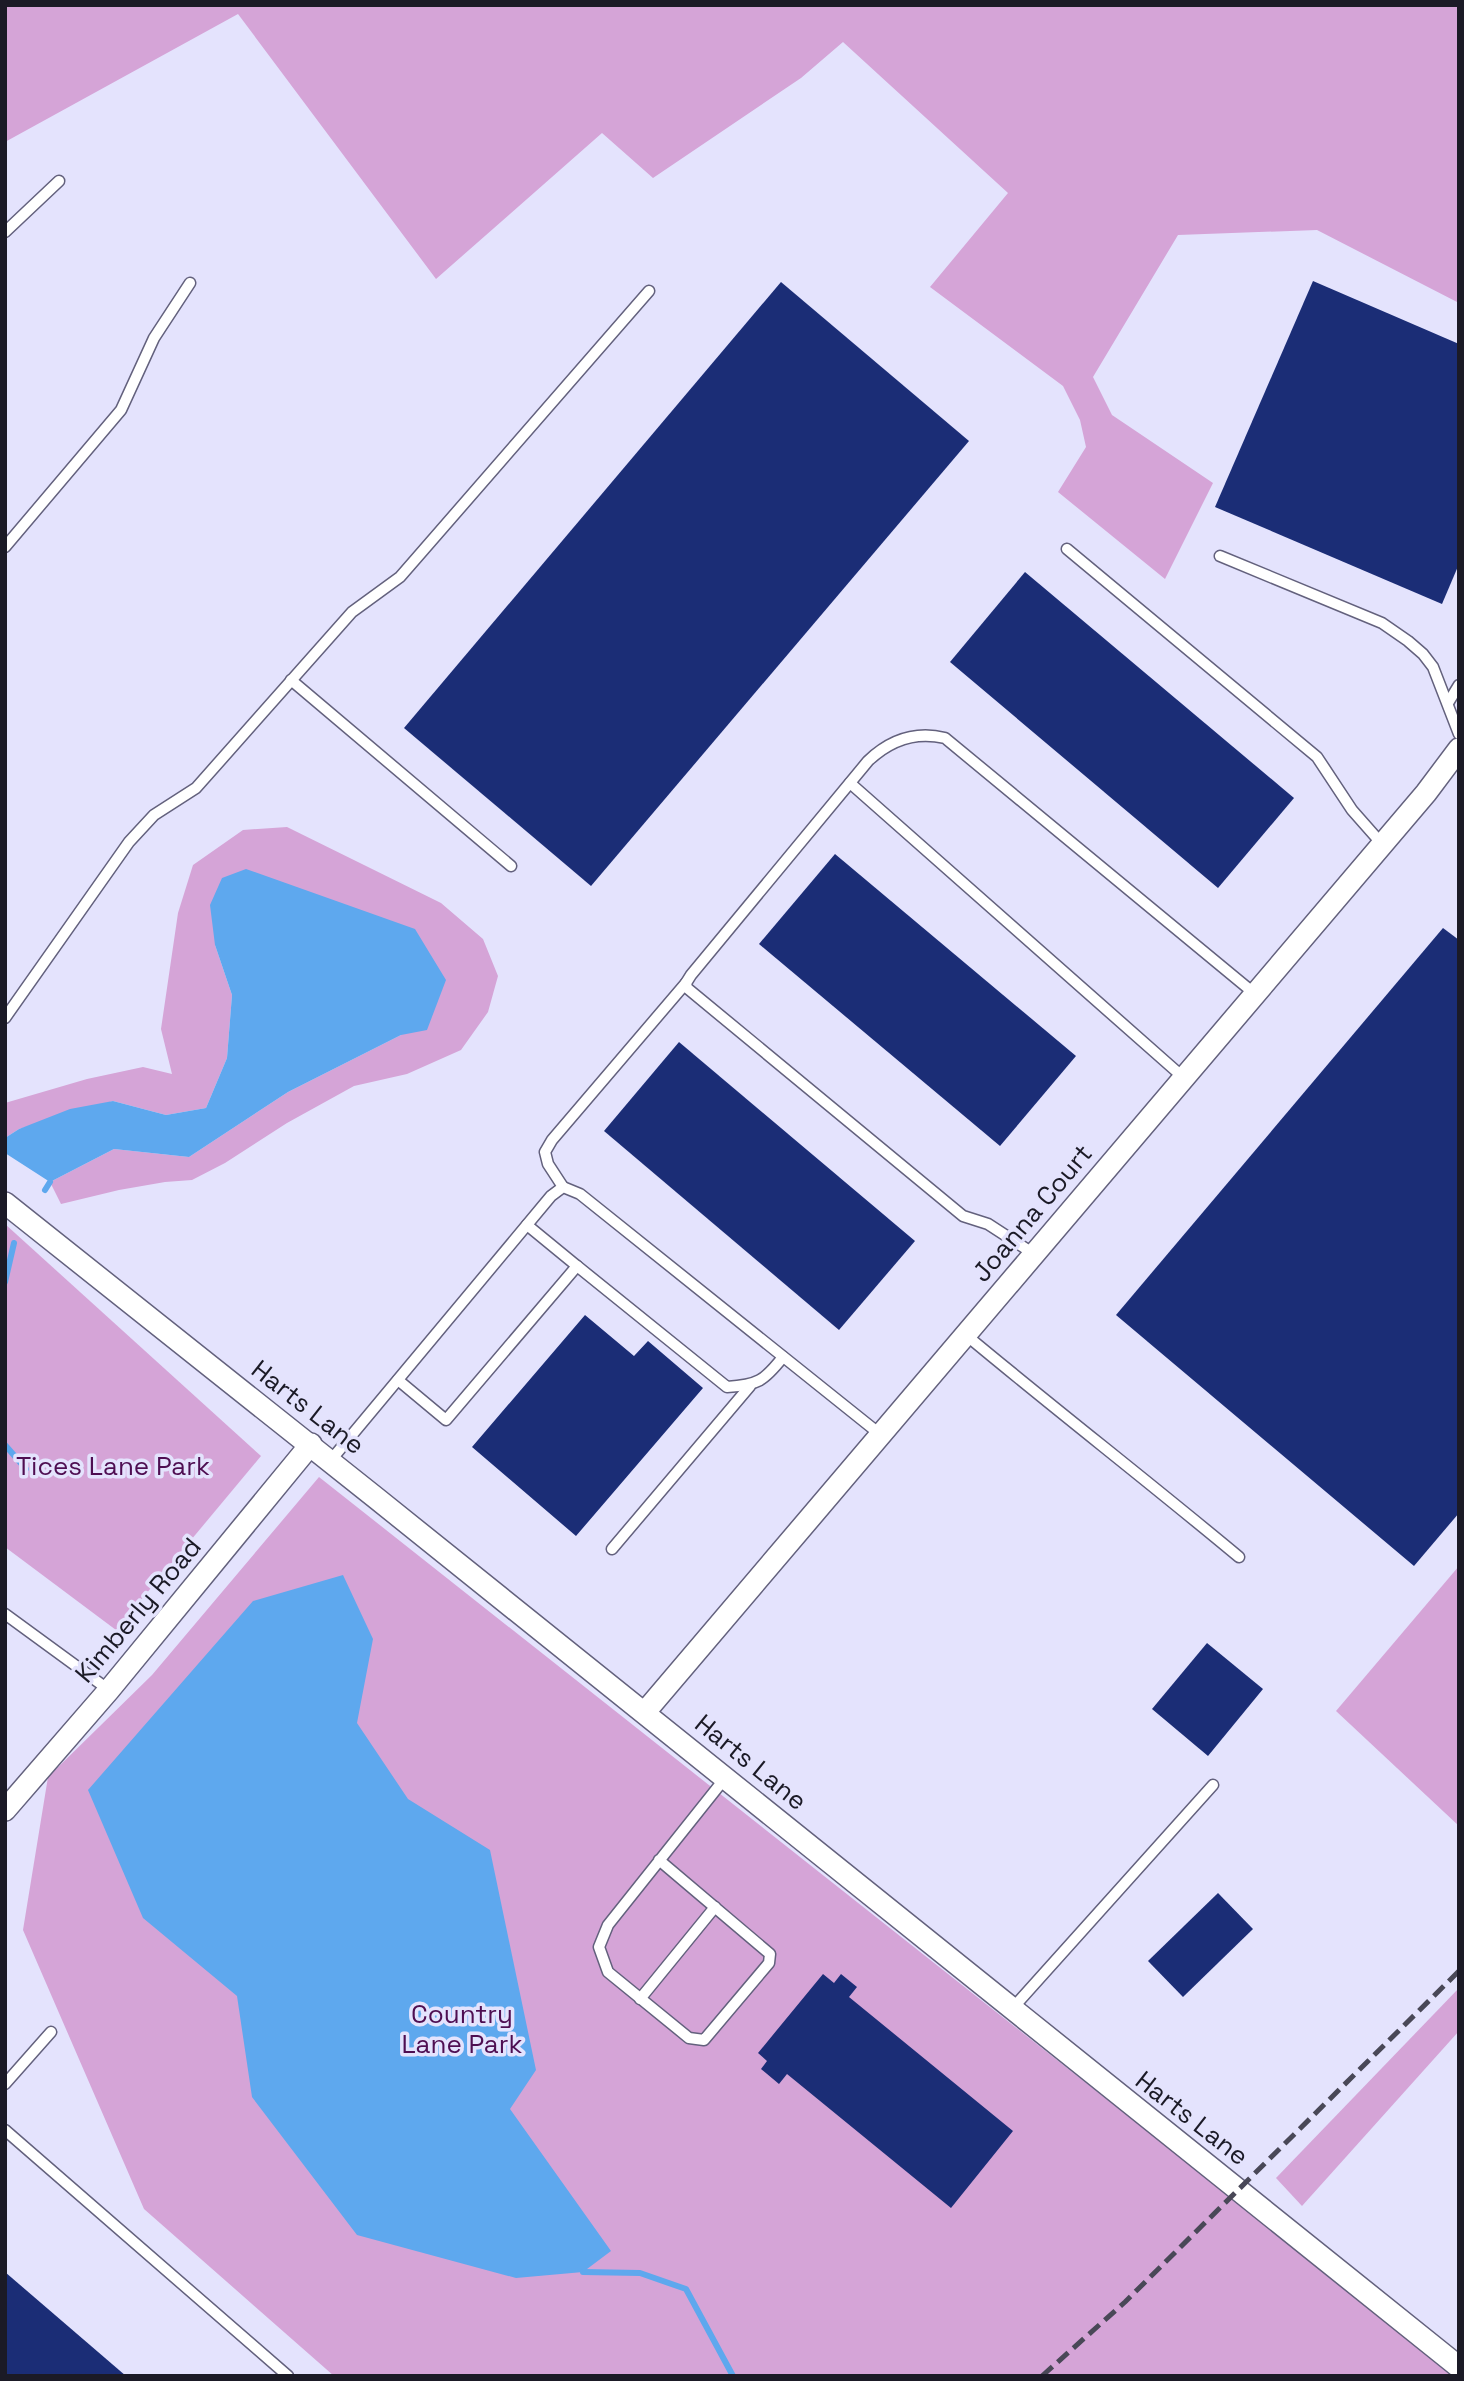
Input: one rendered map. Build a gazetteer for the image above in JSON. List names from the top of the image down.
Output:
{
  "streets": {
    "street": ["Joanna Court", "Harts Lane", "Kimberly Road"]
  },
  "crossings": [
    ["Joanna Court", "Harts Lane"],
    ["Harts Lane", "Kimberly Road"]
  ],
  "parks": ["Tices Lane Park", "Country Lane Park"]
}
